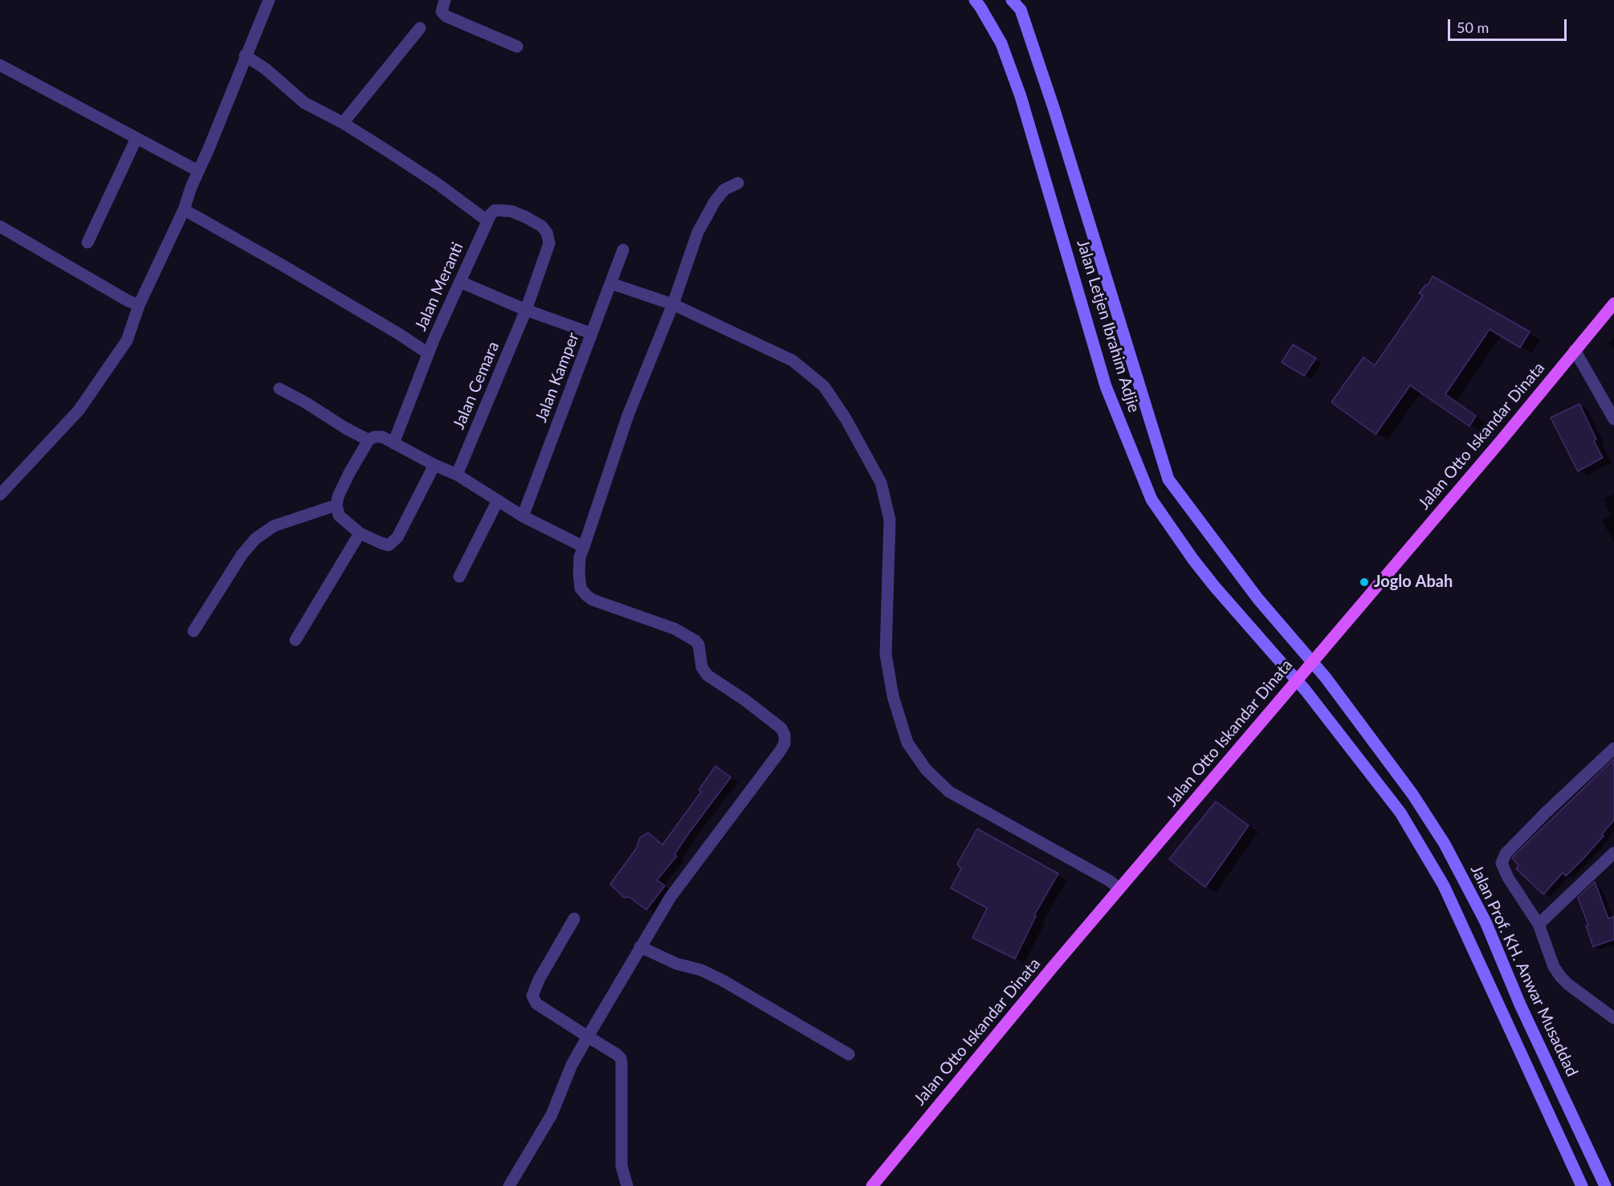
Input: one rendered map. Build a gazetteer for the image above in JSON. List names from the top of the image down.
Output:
{
  "streets": {
    "main road": ["Jalan Otto Iskandar Dinata"],
    "street": [
      "Jalan Meranti",
      "Jalan Letjen Ibrahim Adjie",
      "Jalan Kamper",
      "Jalan Cemara",
      "Jalan Prof. KH. Anwar Musaddad"
    ]
  },
  "crossings": [
    ["Jalan Meranti", "Jalan Cemara"],
    ["Jalan Letjen Ibrahim Adjie", "Jalan Otto Iskandar Dinata"],
    ["Jalan Letjen Ibrahim Adjie", "Jalan Prof. KH. Anwar Musaddad"],
    ["Jalan Otto Iskandar Dinata", "Jalan Prof. KH. Anwar Musaddad"]
  ],
  "places": ["Joglo Abah"],
  "scale_bar": "50 m"
}
